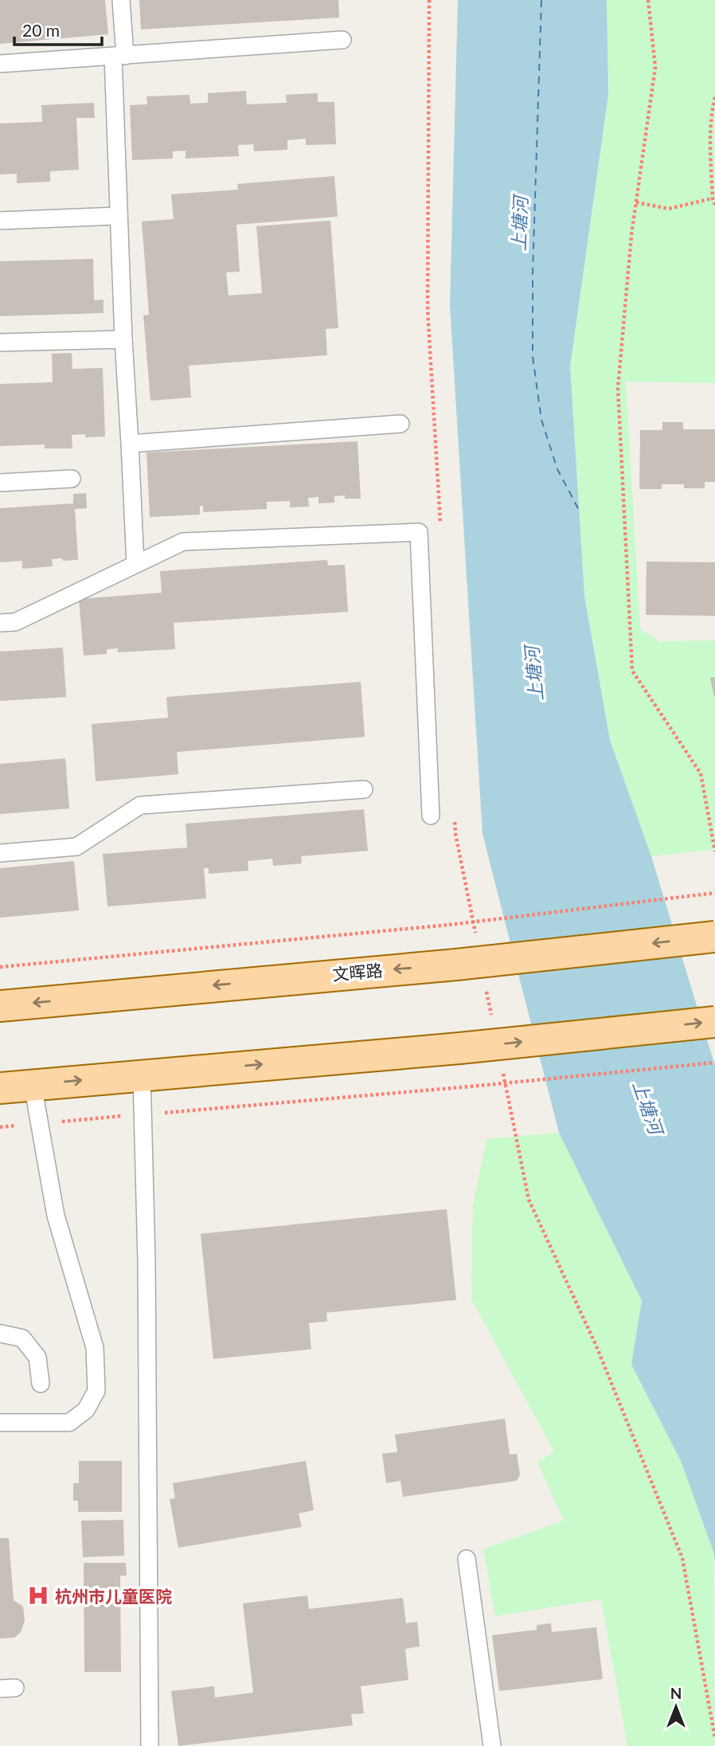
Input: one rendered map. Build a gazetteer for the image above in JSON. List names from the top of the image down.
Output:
{
  "streets": {
    "main road": ["文晖路"]
  },
  "water": ["上塘河"],
  "places": {
    "hospital": ["杭州市儿童医院"]
  },
  "scale_bar": "20 m",
  "north": "top"
}
